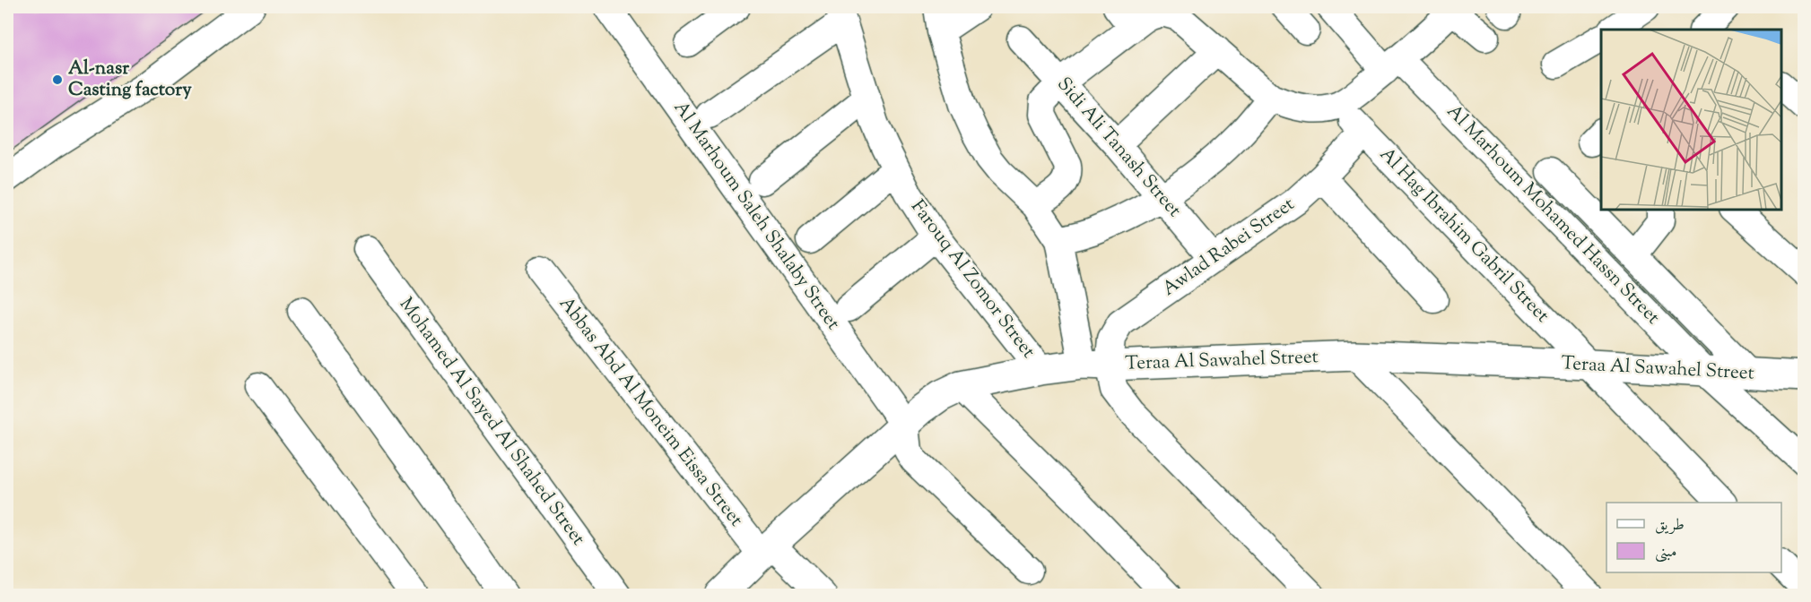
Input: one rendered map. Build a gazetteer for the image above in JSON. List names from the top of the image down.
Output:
{
  "streets": {
    "main road": ["Teraa Al Sawahel Street"],
    "street": [
      "Sidi Ali Tanash Street",
      "Al Marhoum Mohamed Hassn Street",
      "Al Marhoum Saleh Shalaby Street",
      "Al Hag Ibrahim Gabril Street",
      "Awlad Rabei Street",
      "Farouq Al Zomor Street",
      "Abbas Abd Al Moneim Eissa Street",
      "Mohamed Al Sayed Al Shahed Street"
    ]
  },
  "crossings": [
    ["Sidi Ali Tanash Street", "Awlad Rabei Street"],
    ["Al Marhoum Mohamed Hassn Street", "Teraa Al Sawahel Street"],
    ["Al Marhoum Saleh Shalaby Street", "Teraa Al Sawahel Street"],
    ["Al Hag Ibrahim Gabril Street", "Awlad Rabei Street"],
    ["Al Hag Ibrahim Gabril Street", "Teraa Al Sawahel Street"],
    ["Awlad Rabei Street", "Teraa Al Sawahel Street"],
    ["Farouq Al Zomor Street", "Teraa Al Sawahel Street"],
    ["Teraa Al Sawahel Street", "Abbas Abd Al Moneim Eissa Street"]
  ],
  "places": ["Al-nasr Casting factory"],
  "legend": ["طريق", "مبنى"]
}
